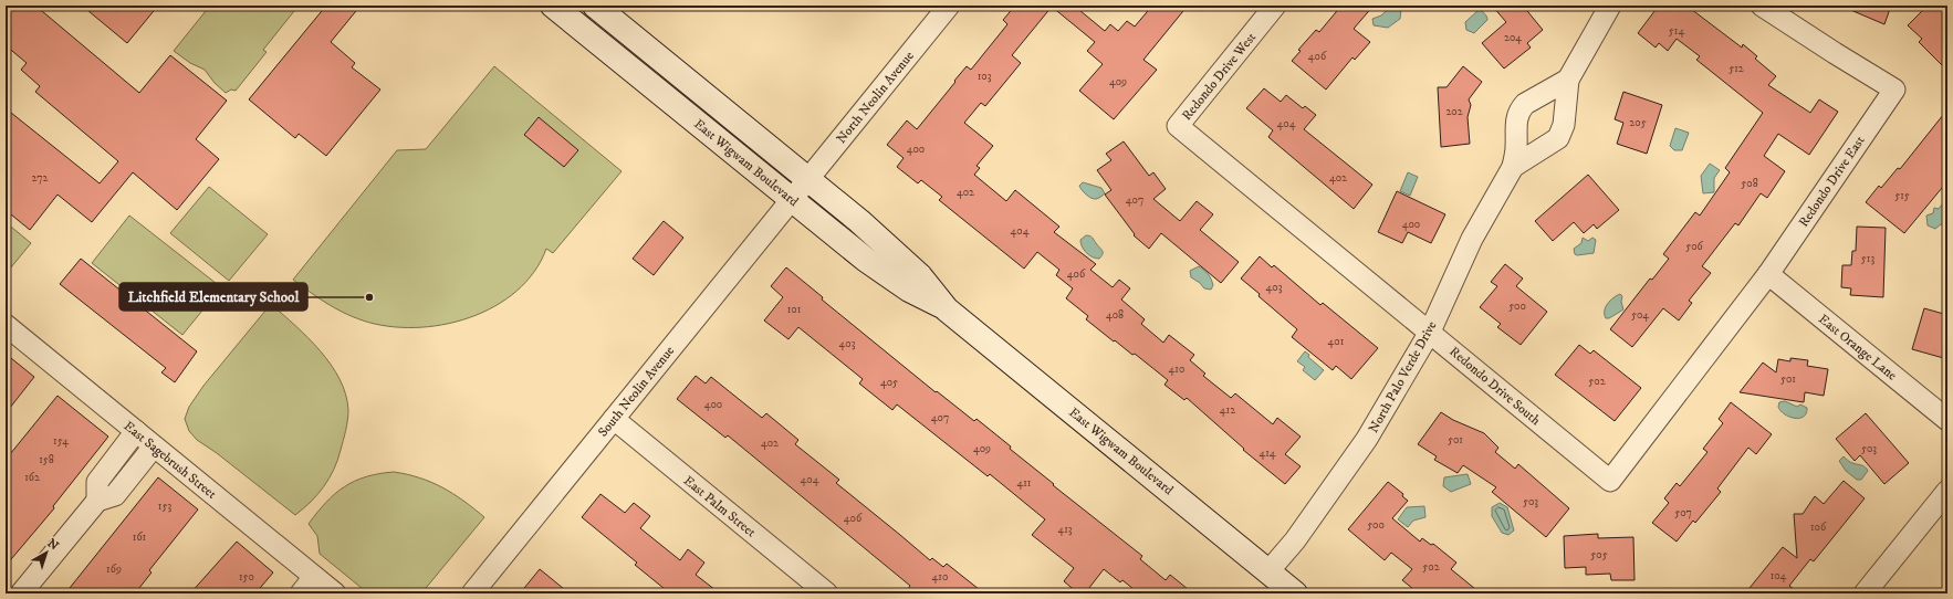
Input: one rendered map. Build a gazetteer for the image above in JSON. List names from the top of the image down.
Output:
{
  "streets": {
    "street": [
      "Redondo Drive West",
      "North Neolin Avenue",
      "East Wigwam Boulevard",
      "Redondo Drive East",
      "East Orange Lane",
      "North Palo Verde Drive",
      "Redondo Drive South",
      "South Neolin Avenue",
      "East Sagebrush Street",
      "East Palm Street"
    ]
  },
  "crossings": [
    ["Redondo Drive West", "Redondo Drive South"],
    ["North Neolin Avenue", "East Wigwam Boulevard"],
    ["North Neolin Avenue", "South Neolin Avenue"],
    ["East Wigwam Boulevard", "North Palo Verde Drive"],
    ["East Wigwam Boulevard", "South Neolin Avenue"],
    ["Redondo Drive East", "East Orange Lane"],
    ["Redondo Drive East", "Redondo Drive South"],
    ["East Orange Lane", "Redondo Drive South"],
    ["North Palo Verde Drive", "Redondo Drive South"],
    ["South Neolin Avenue", "East Palm Street"]
  ],
  "places": ["Litchfield Elementary School"],
  "house_numbers": [
    "514",
    "204",
    "406",
    "512",
    "103",
    "409",
    "202",
    "205",
    "404",
    "400",
    "272",
    "402",
    "508",
    "402",
    "515",
    "407",
    "400",
    "404",
    "506",
    "513",
    "406",
    "403",
    "500",
    "101",
    "408",
    "504",
    "401",
    "403",
    "410",
    "501",
    "502",
    "405",
    "400",
    "412",
    "407",
    "501",
    "154",
    "402",
    "409",
    "503",
    "414",
    "158",
    "162",
    "404",
    "411",
    "503",
    "153",
    "507",
    "406",
    "500",
    "106",
    "413",
    "161",
    "505",
    "502",
    "169",
    "104",
    "150",
    "410"
  ],
  "north": "top right"
}
